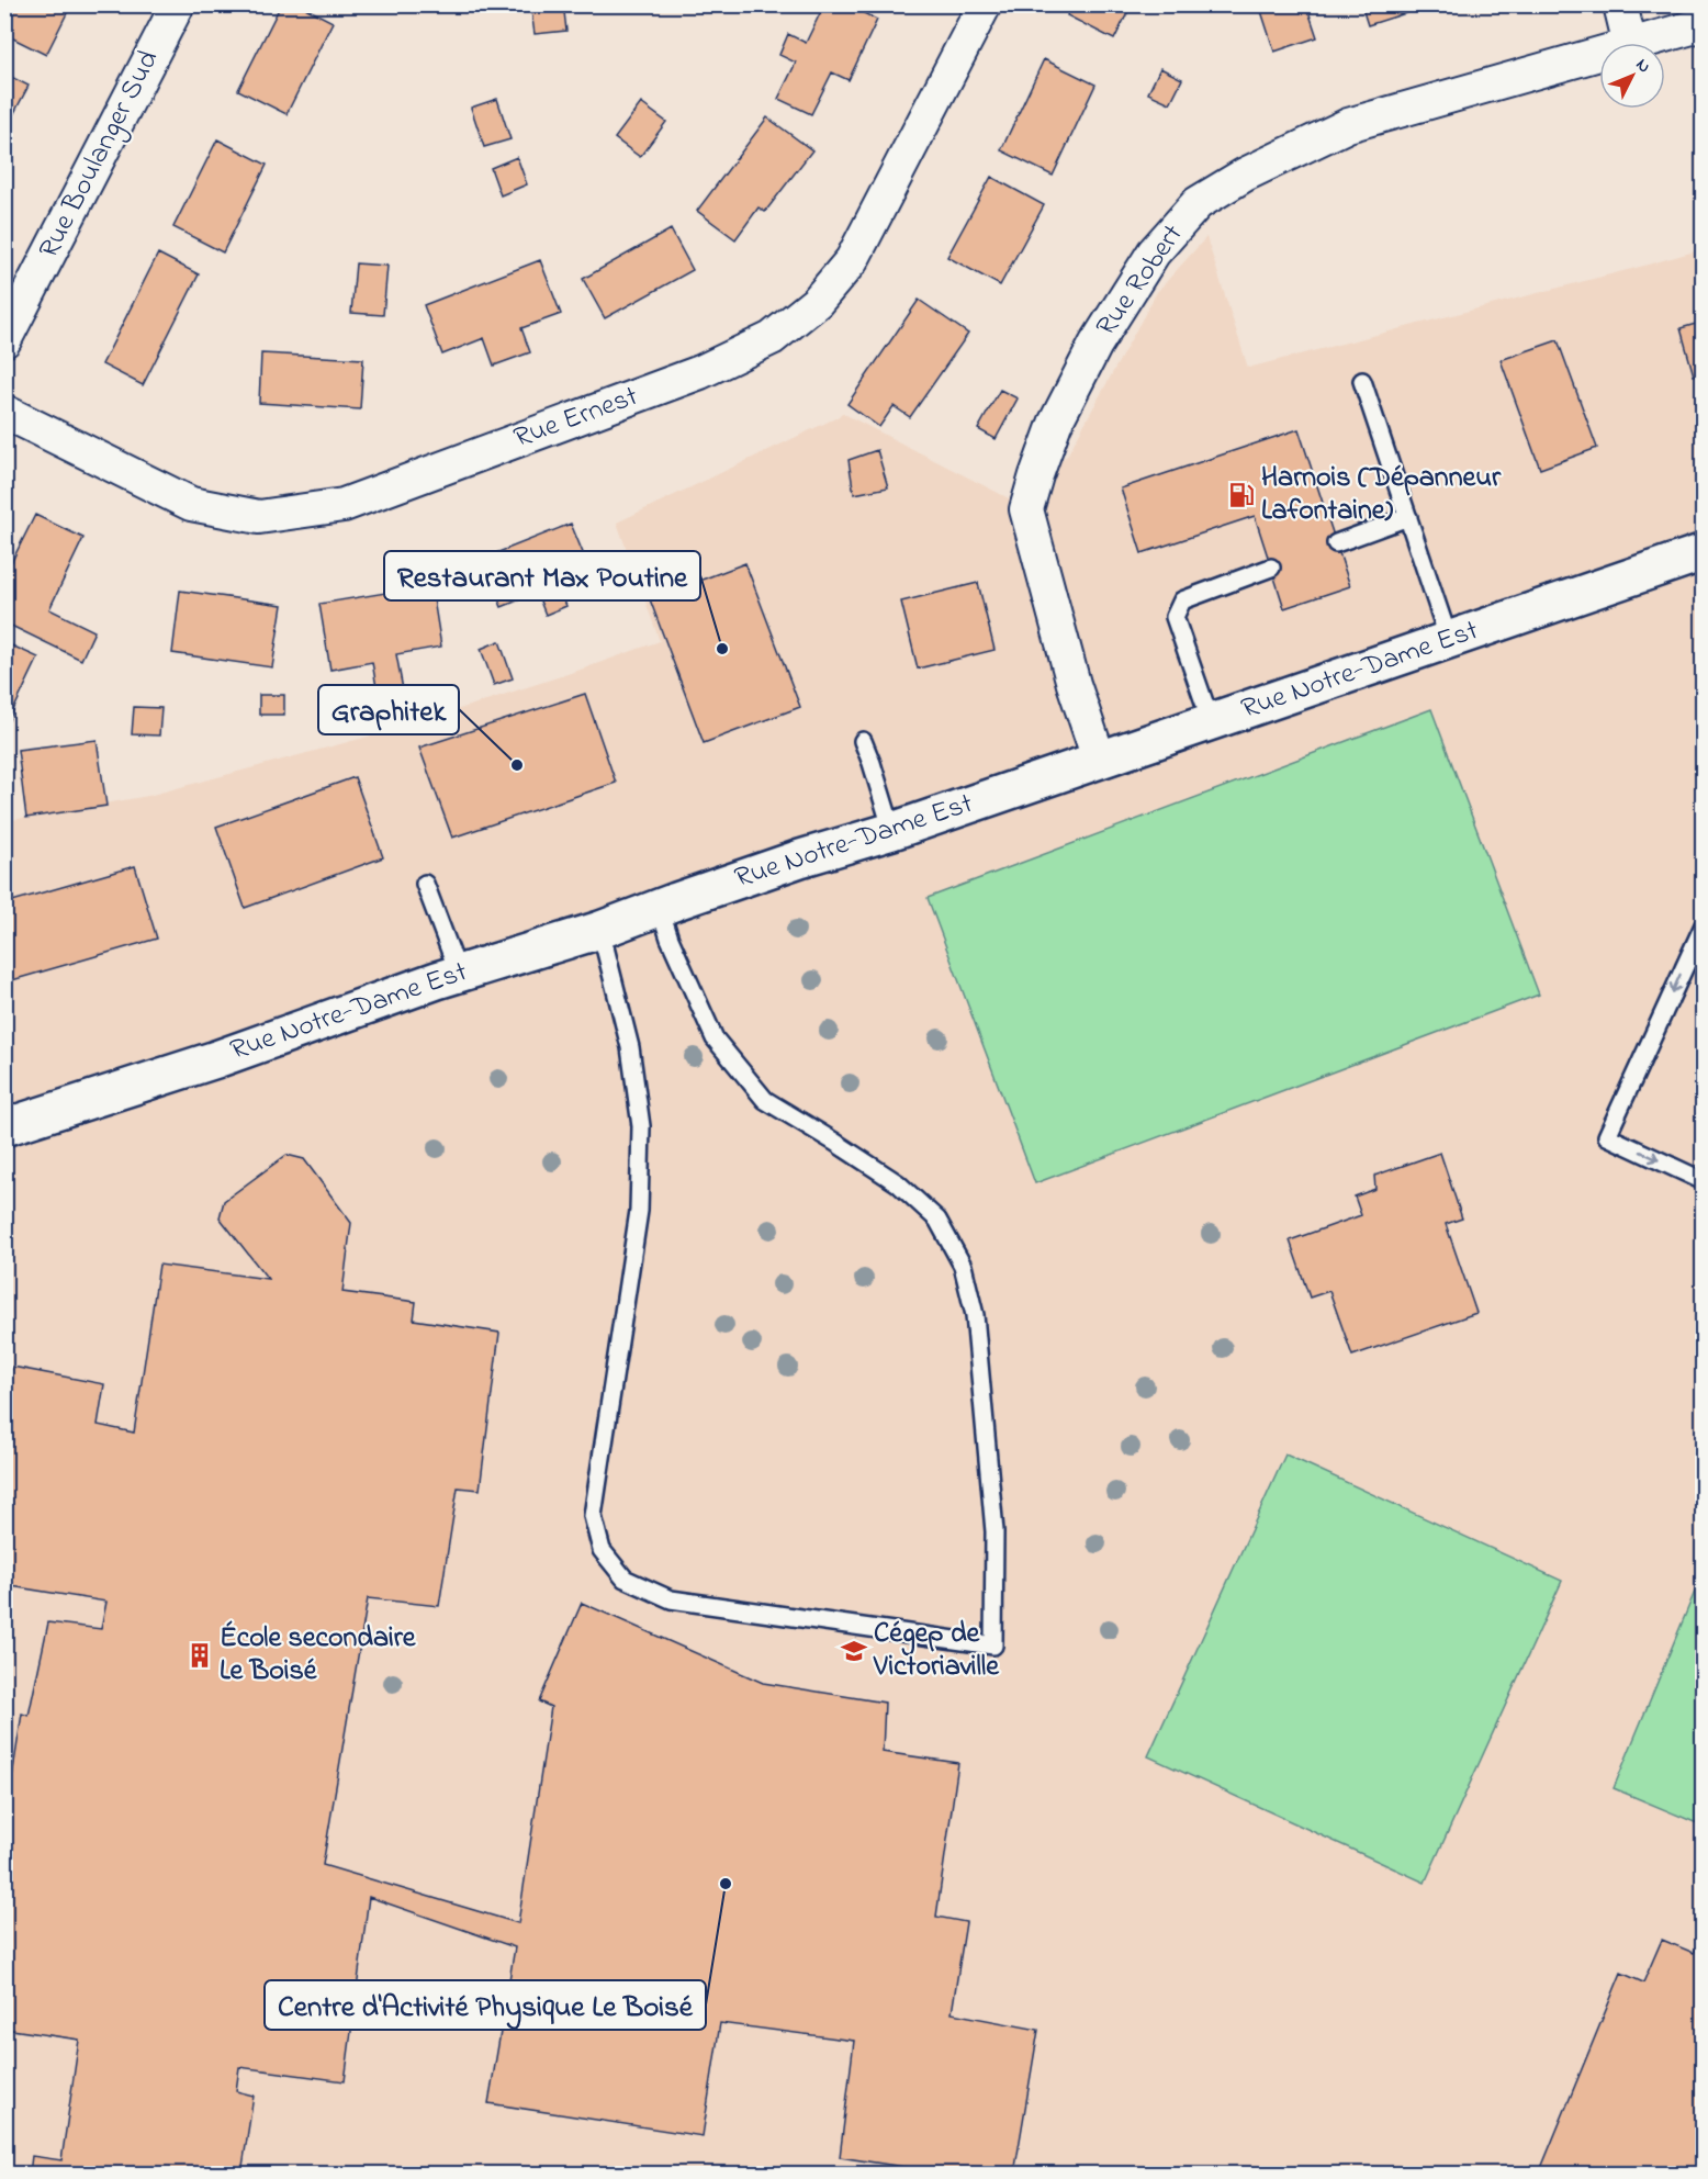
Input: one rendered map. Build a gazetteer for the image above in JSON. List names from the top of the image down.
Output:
{
  "streets": {
    "street": [
      "Rue Boulanger Sud",
      "Rue Robert",
      "Rue Ernest",
      "Rue Notre-Dame Est"
    ]
  },
  "crossings": [
    ["Rue Robert", "Rue Notre-Dame Est"]
  ],
  "places": {
    "fuel station": ["Harnois (Dépanneur Lafontaine)"],
    "other": ["Restaurant Max Poutine", "Graphitek", "Centre d'Activité Physique Le Boisé"],
    "school or university": ["Cégep de Victoriaville"],
    "building": ["École secondaire Le Boisé"]
  },
  "north": "top right"
}
